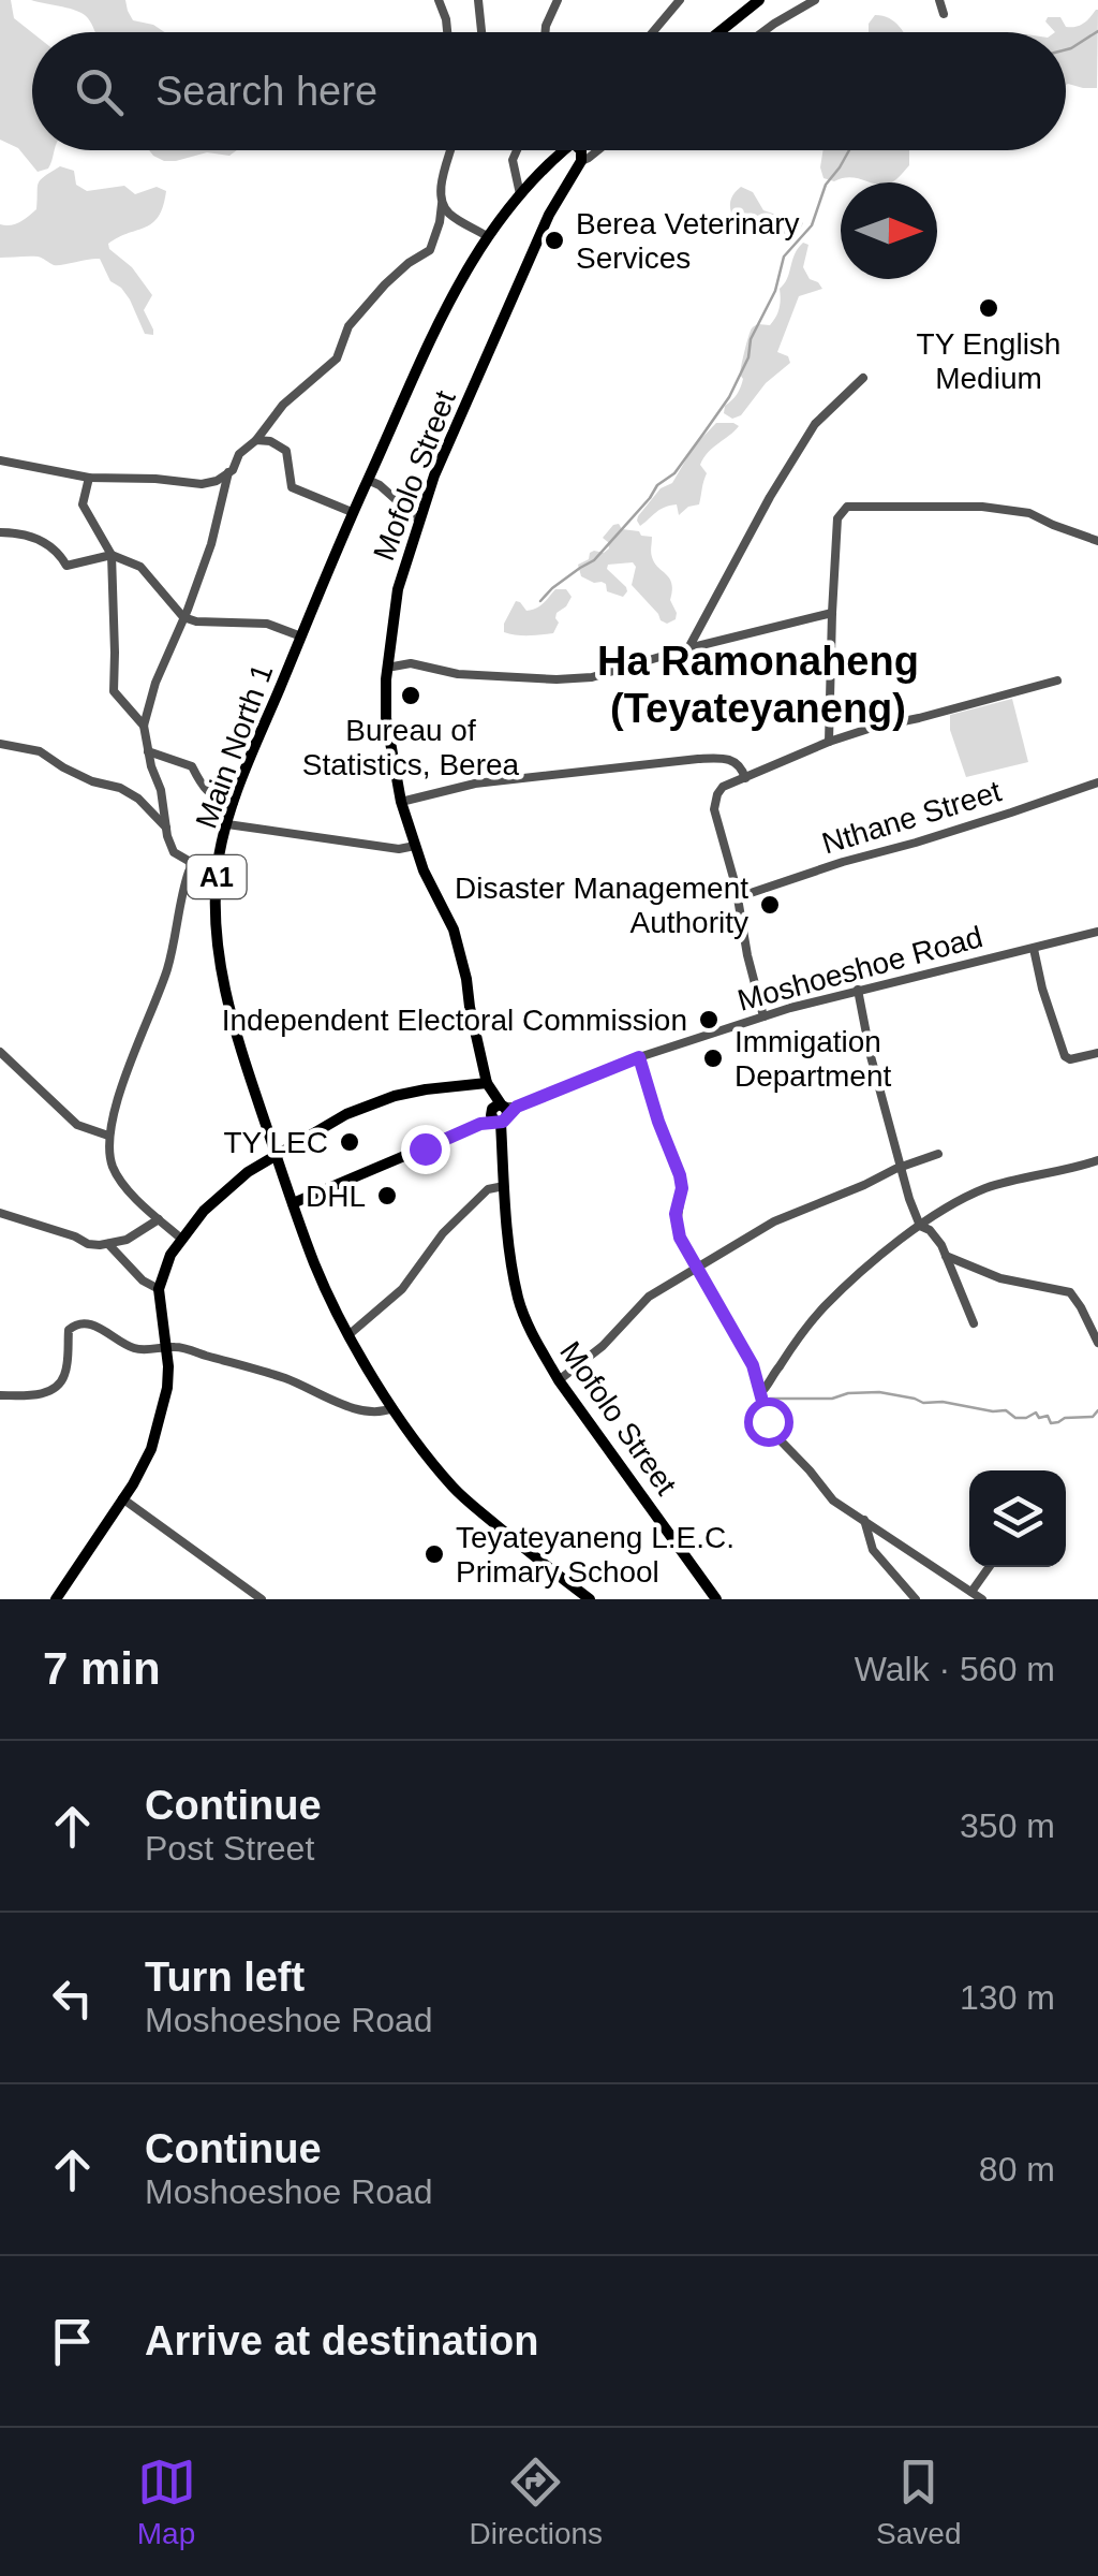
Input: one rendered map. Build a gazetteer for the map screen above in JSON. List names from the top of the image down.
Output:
{
  "streets": {
    "main road": [
      "Mofolo Street",
      "Main North 1",
      "A1",
      "Moshoeshoe Road"
    ],
    "street": ["Nthane Street"]
  },
  "crossings": [
    ["Mofolo Street", "Moshoeshoe Road"],
    ["Main North 1", "Moshoeshoe Road"]
  ],
  "districts": ["Ha Ramonaheng (Teyateyaneng)"],
  "places": [
    "Berea Veterinary Services",
    "TY English Medium",
    "Bureau of Statistics, Berea",
    "Disaster Management Authority",
    "Independent Electoral Commission",
    "Immigation Department",
    "TY LEC",
    "DHL",
    "Teyateyaneng L.E.C. Primary School"
  ],
  "north": "right",
  "page": {
    "search": "Search here",
    "heading": ["7 min", "Walk · 560 m"],
    "list": [
      ["Continue", "Post Street", "350 m"],
      ["Turn left", "Moshoeshoe Road", "130 m"],
      ["Continue", "Moshoeshoe Road", "80 m"],
      "Arrive at destination"
    ],
    "nav": ["Map", "Directions", "Saved"]
  }
}
